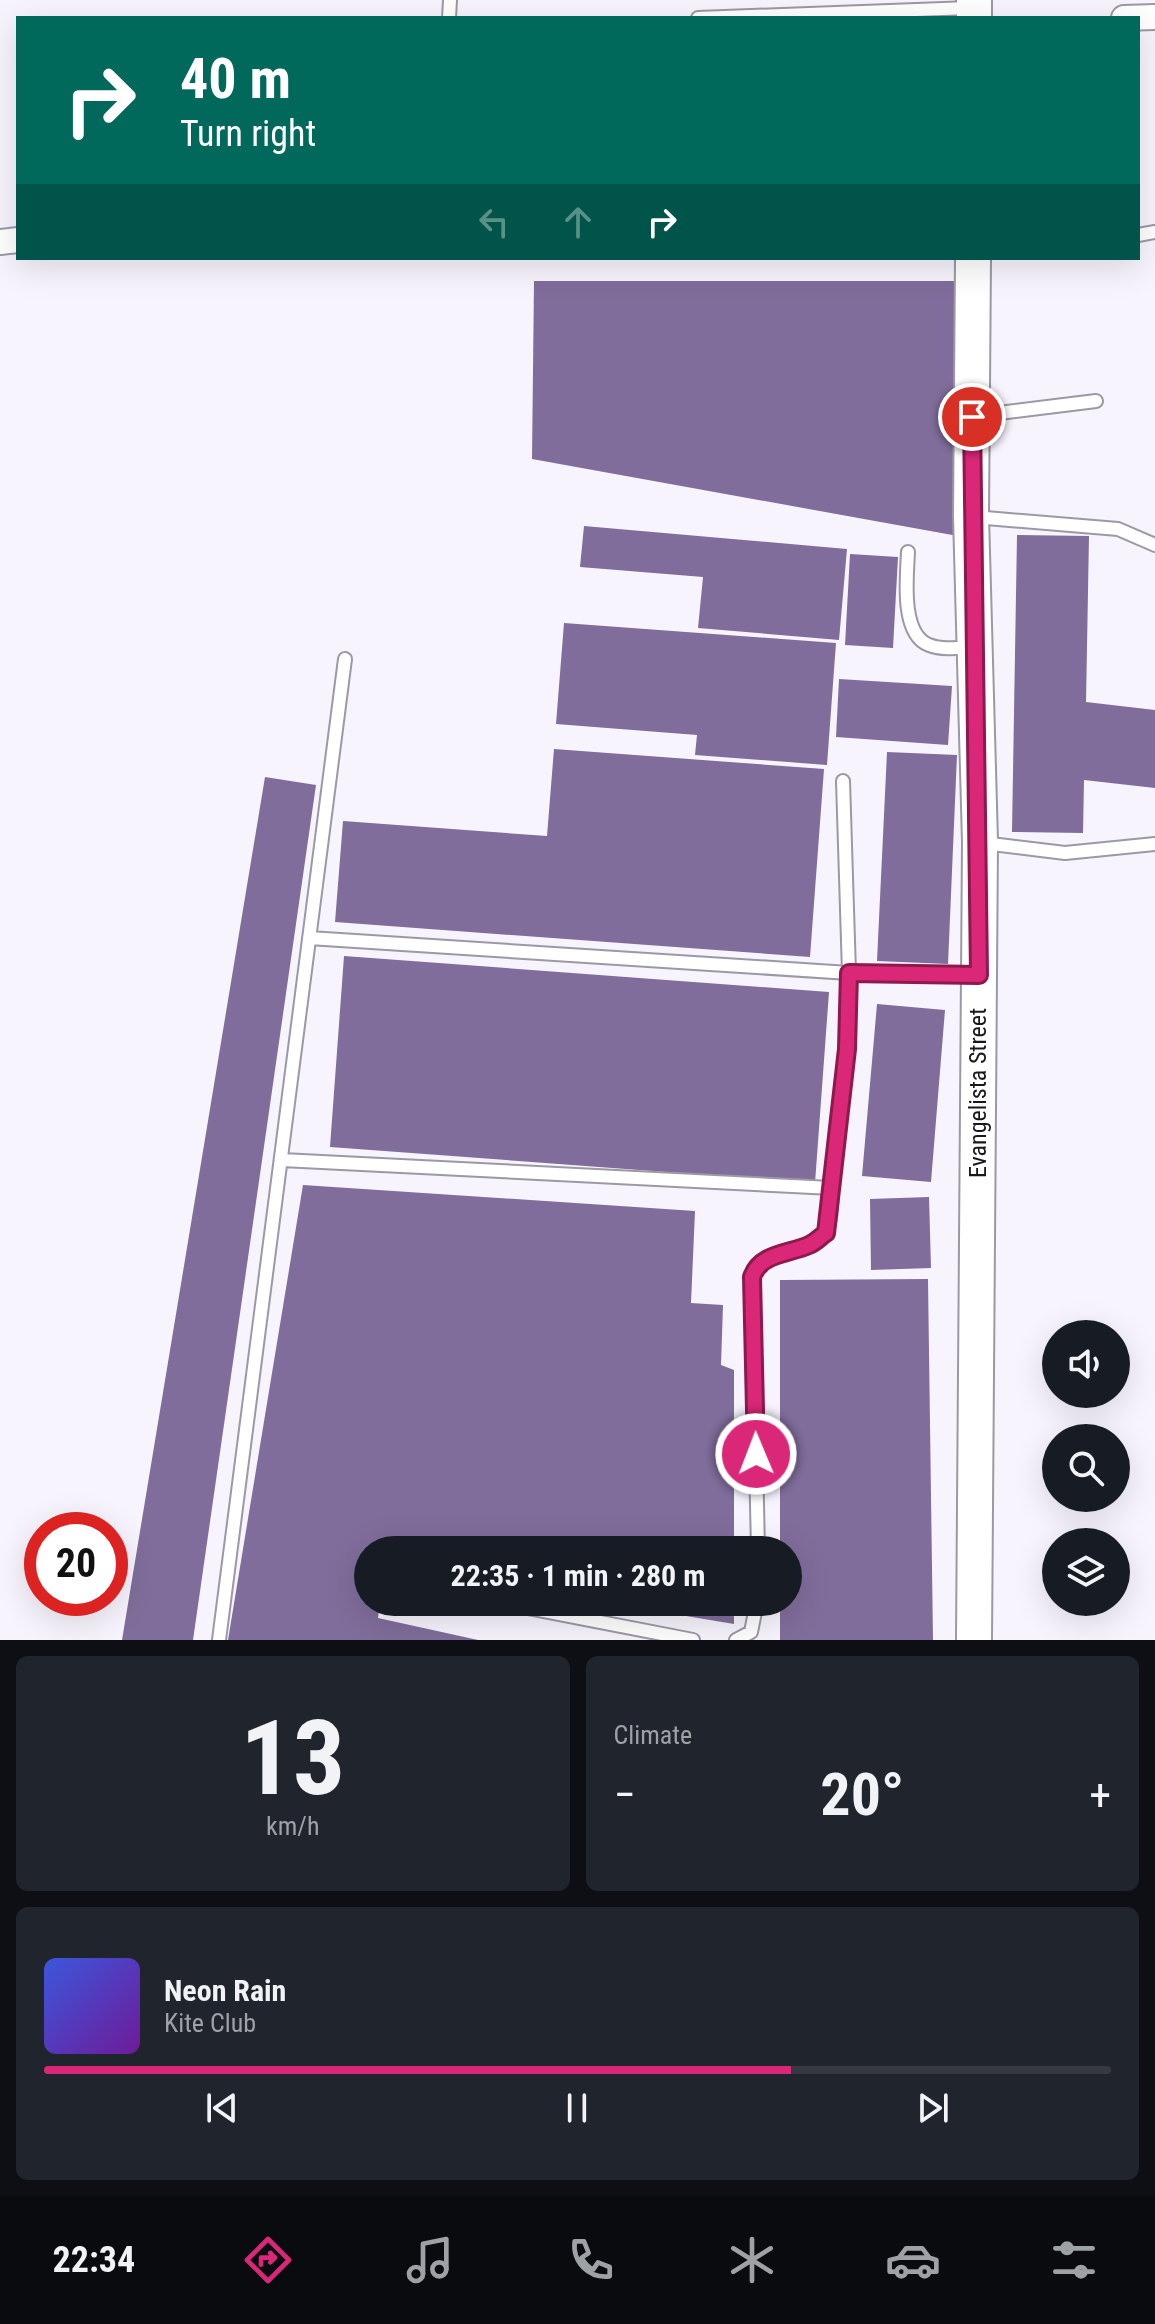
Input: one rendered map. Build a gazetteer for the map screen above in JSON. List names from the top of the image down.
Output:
{
  "streets": {
    "main road": ["Evangelista Street"]
  },
  "page": {
    "turn": ["40 m", "Turn right"],
    "limit": "20",
    "trip": "22:35 · 1 min · 280 m",
    "tile": [
      ["13", "km/h"],
      "Climate"
    ],
    "heat": ["−", "20°", "+"],
    "song": ["Neon Rain", "Kite Club"],
    "tabs": "22:34"
  }
}
